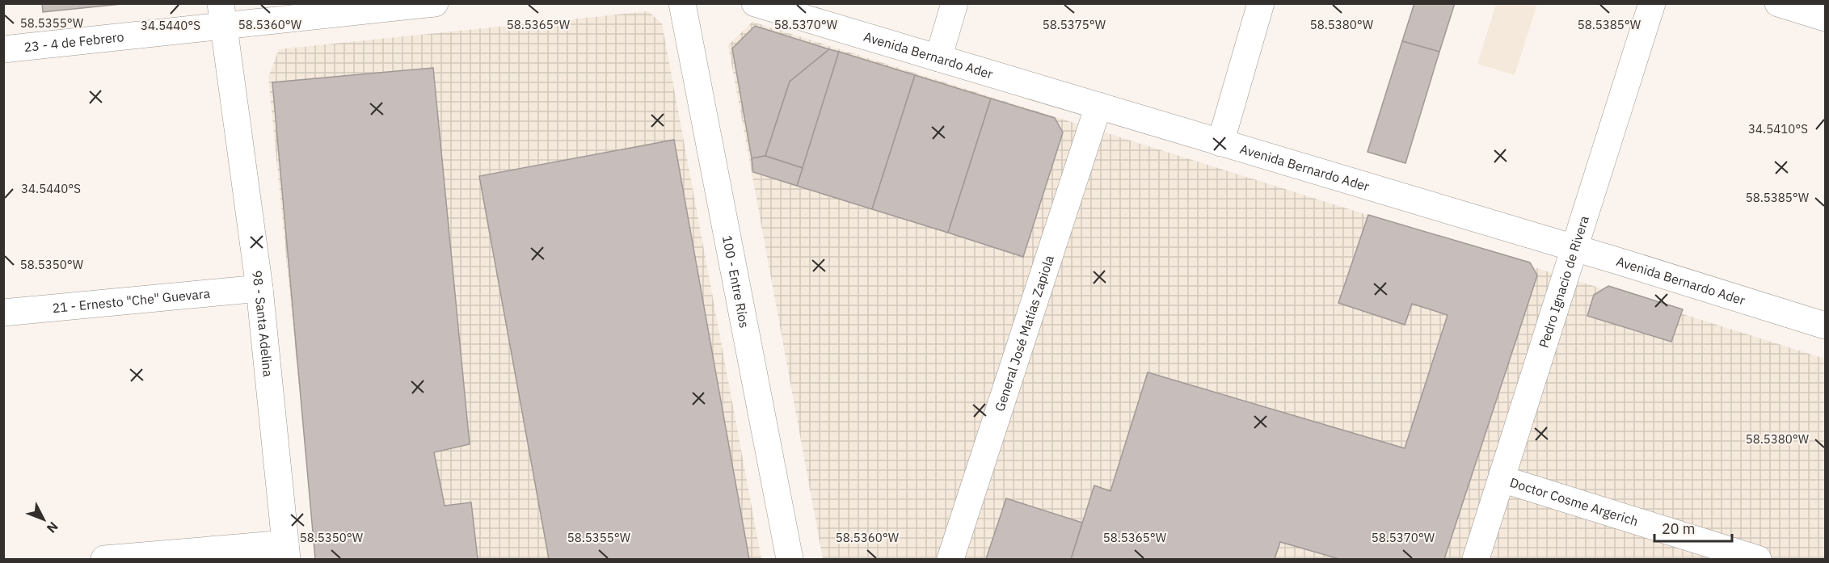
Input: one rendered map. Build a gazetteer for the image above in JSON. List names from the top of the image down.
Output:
{
  "streets": {
    "street": [
      "23 - 4 de Febrero",
      "Avenida Bernardo Ader",
      "Pedro Ignacio de Rivera",
      "100 - Entre Ríos",
      "21 - Ernesto \"Che\" Guevara",
      "98 - Santa Adelina",
      "General José Matías Zapiola",
      "Doctor Cosme Argerich"
    ]
  },
  "crossings": [
    ["23 - 4 de Febrero", "98 - Santa Adelina"],
    ["Avenida Bernardo Ader", "Pedro Ignacio de Rivera"],
    ["Avenida Bernardo Ader", "General José Matías Zapiola"],
    ["Pedro Ignacio de Rivera", "Doctor Cosme Argerich"],
    ["21 - Ernesto \"Che\" Guevara", "98 - Santa Adelina"]
  ],
  "scale_bar": "20 m",
  "north": "bottom right",
  "coordinates": [
    "58.5355°W",
    "58.5360°W",
    "58.5365°W",
    "58.5370°W",
    "58.5375°W",
    "58.5380°W",
    "58.5385°W",
    "34.5440°S",
    "34.5410°S",
    "58.5350°W"
  ]
}
